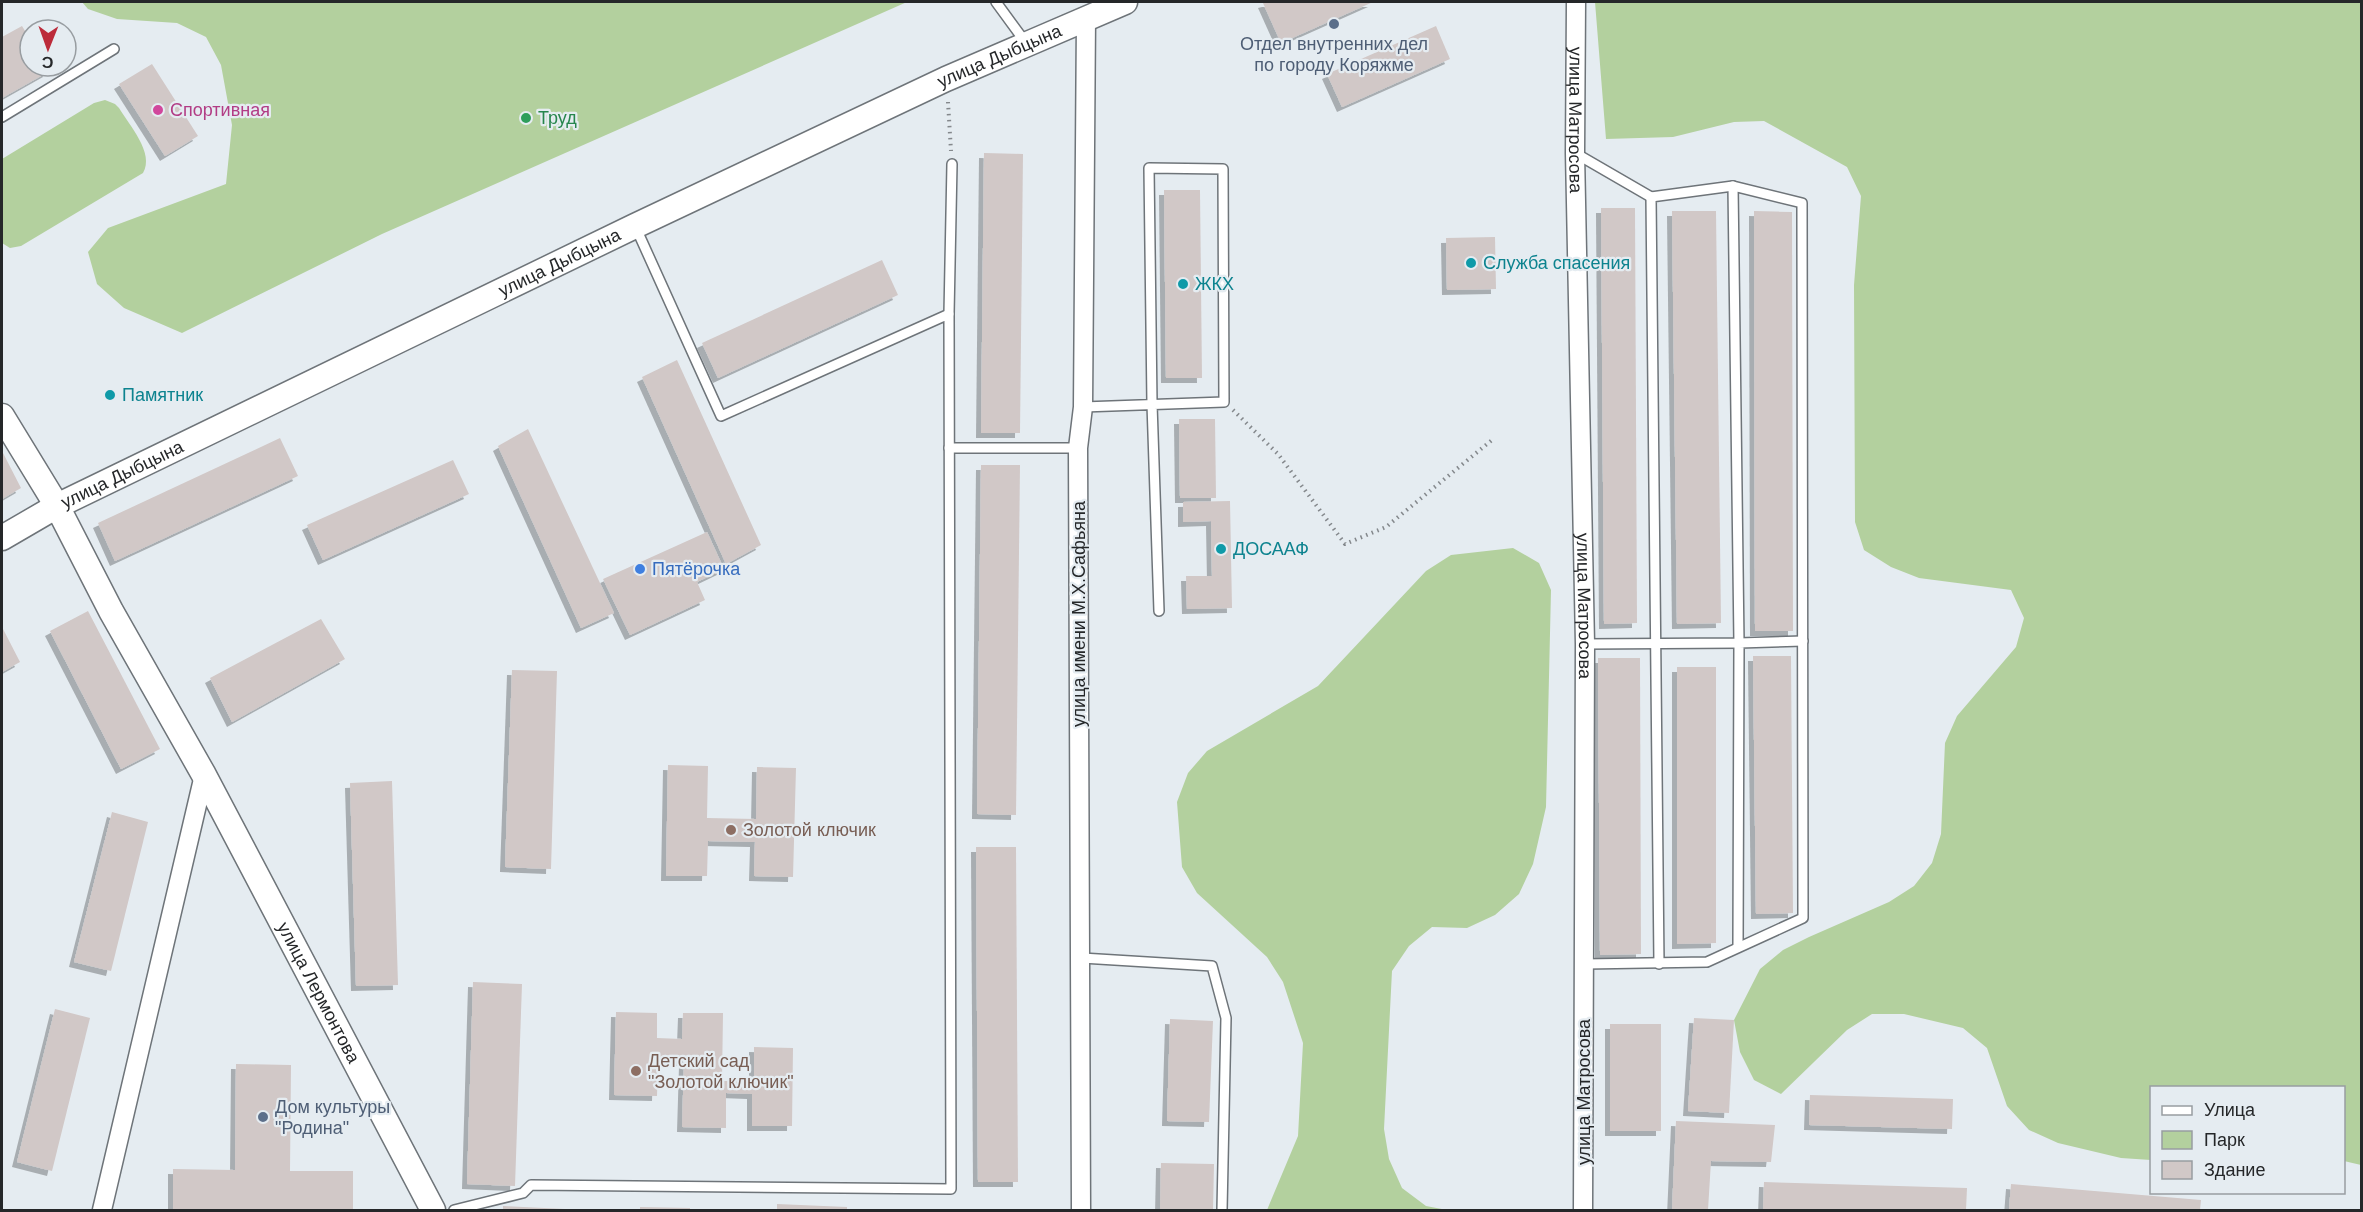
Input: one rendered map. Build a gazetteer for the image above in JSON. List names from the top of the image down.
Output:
{
  "streets": {
    "street": [
      "улица Дыбцына",
      "улица Матросова",
      "улица имени М.Х.Сафьяна",
      "улица Лермонтова"
    ]
  },
  "crossings": [
    ["улица Дыбцына", "улица имени М.Х.Сафьяна"],
    ["улица Дыбцына", "улица Лермонтова"]
  ],
  "places": [
    "Отдел внутренних дел по городу Коряжме",
    "Спортивная",
    "Труд",
    "Служба спасения",
    "ЖКХ",
    "Памятник",
    "ДОСААФ",
    "Пятёрочка",
    "Золотой ключик",
    "Детский сад \"Золотой ключик\"",
    "Дом культуры \"Родина\""
  ],
  "legend": ["Улица", "Парк", "Здание"],
  "north": "bottom"
}
